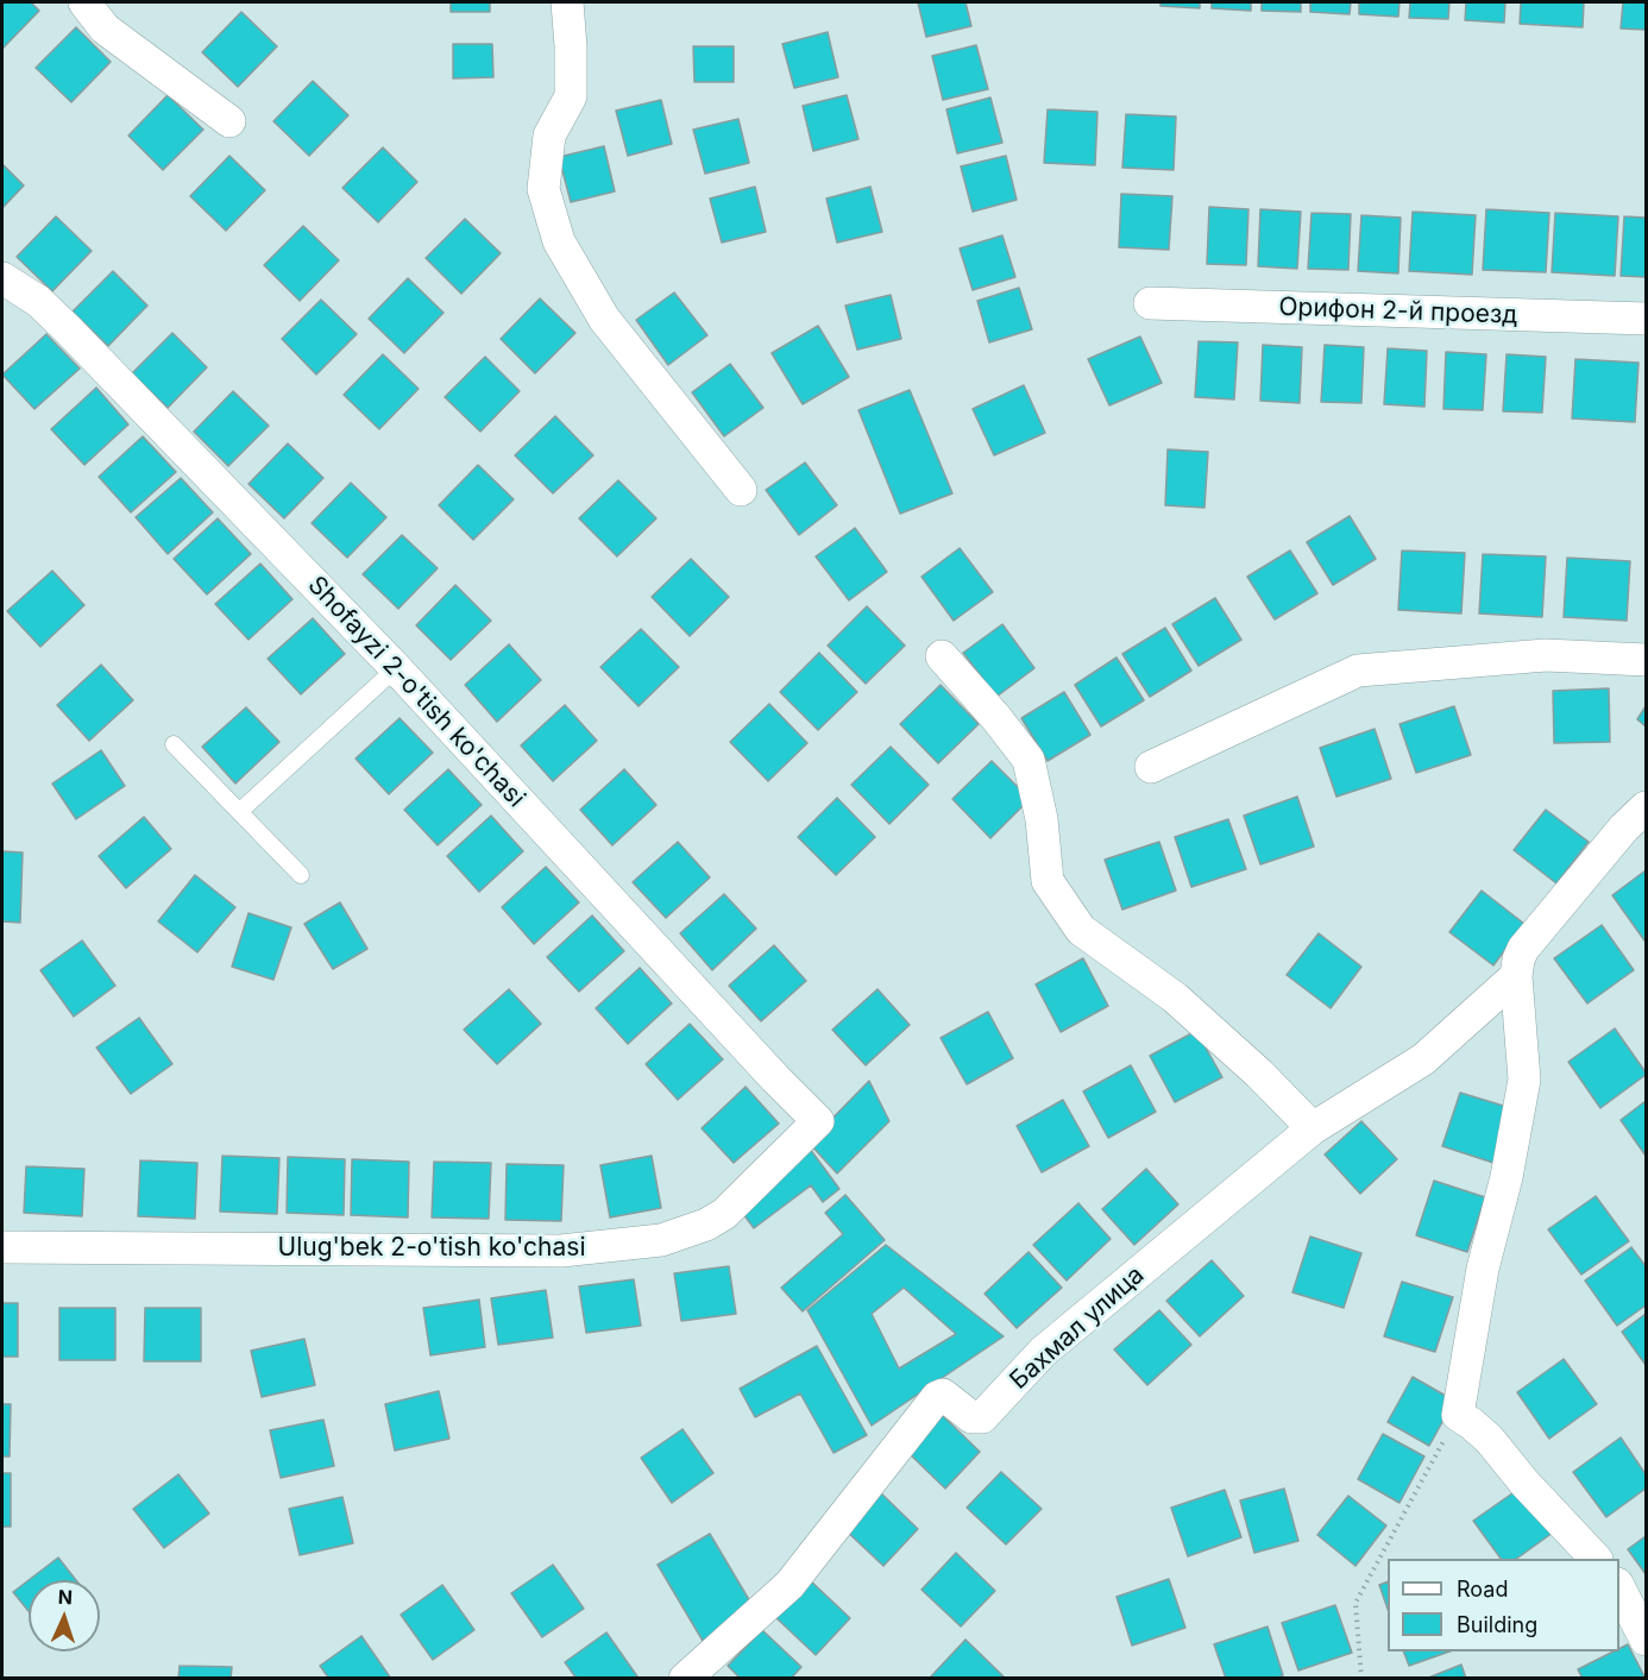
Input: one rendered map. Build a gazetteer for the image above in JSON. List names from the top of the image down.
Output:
{
  "streets": {
    "street": [
      "Орифон 2-й проезд",
      "Shofayzi 2-o'tish ko'chasi",
      "Ulug'bek 2-o'tish ko'chasi",
      "Бахмал улица"
    ]
  },
  "crossings": [
    ["Shofayzi 2-o'tish ko'chasi", "Ulug'bek 2-o'tish ko'chasi"]
  ],
  "legend": ["Road", "Building"],
  "north": "top"
}
